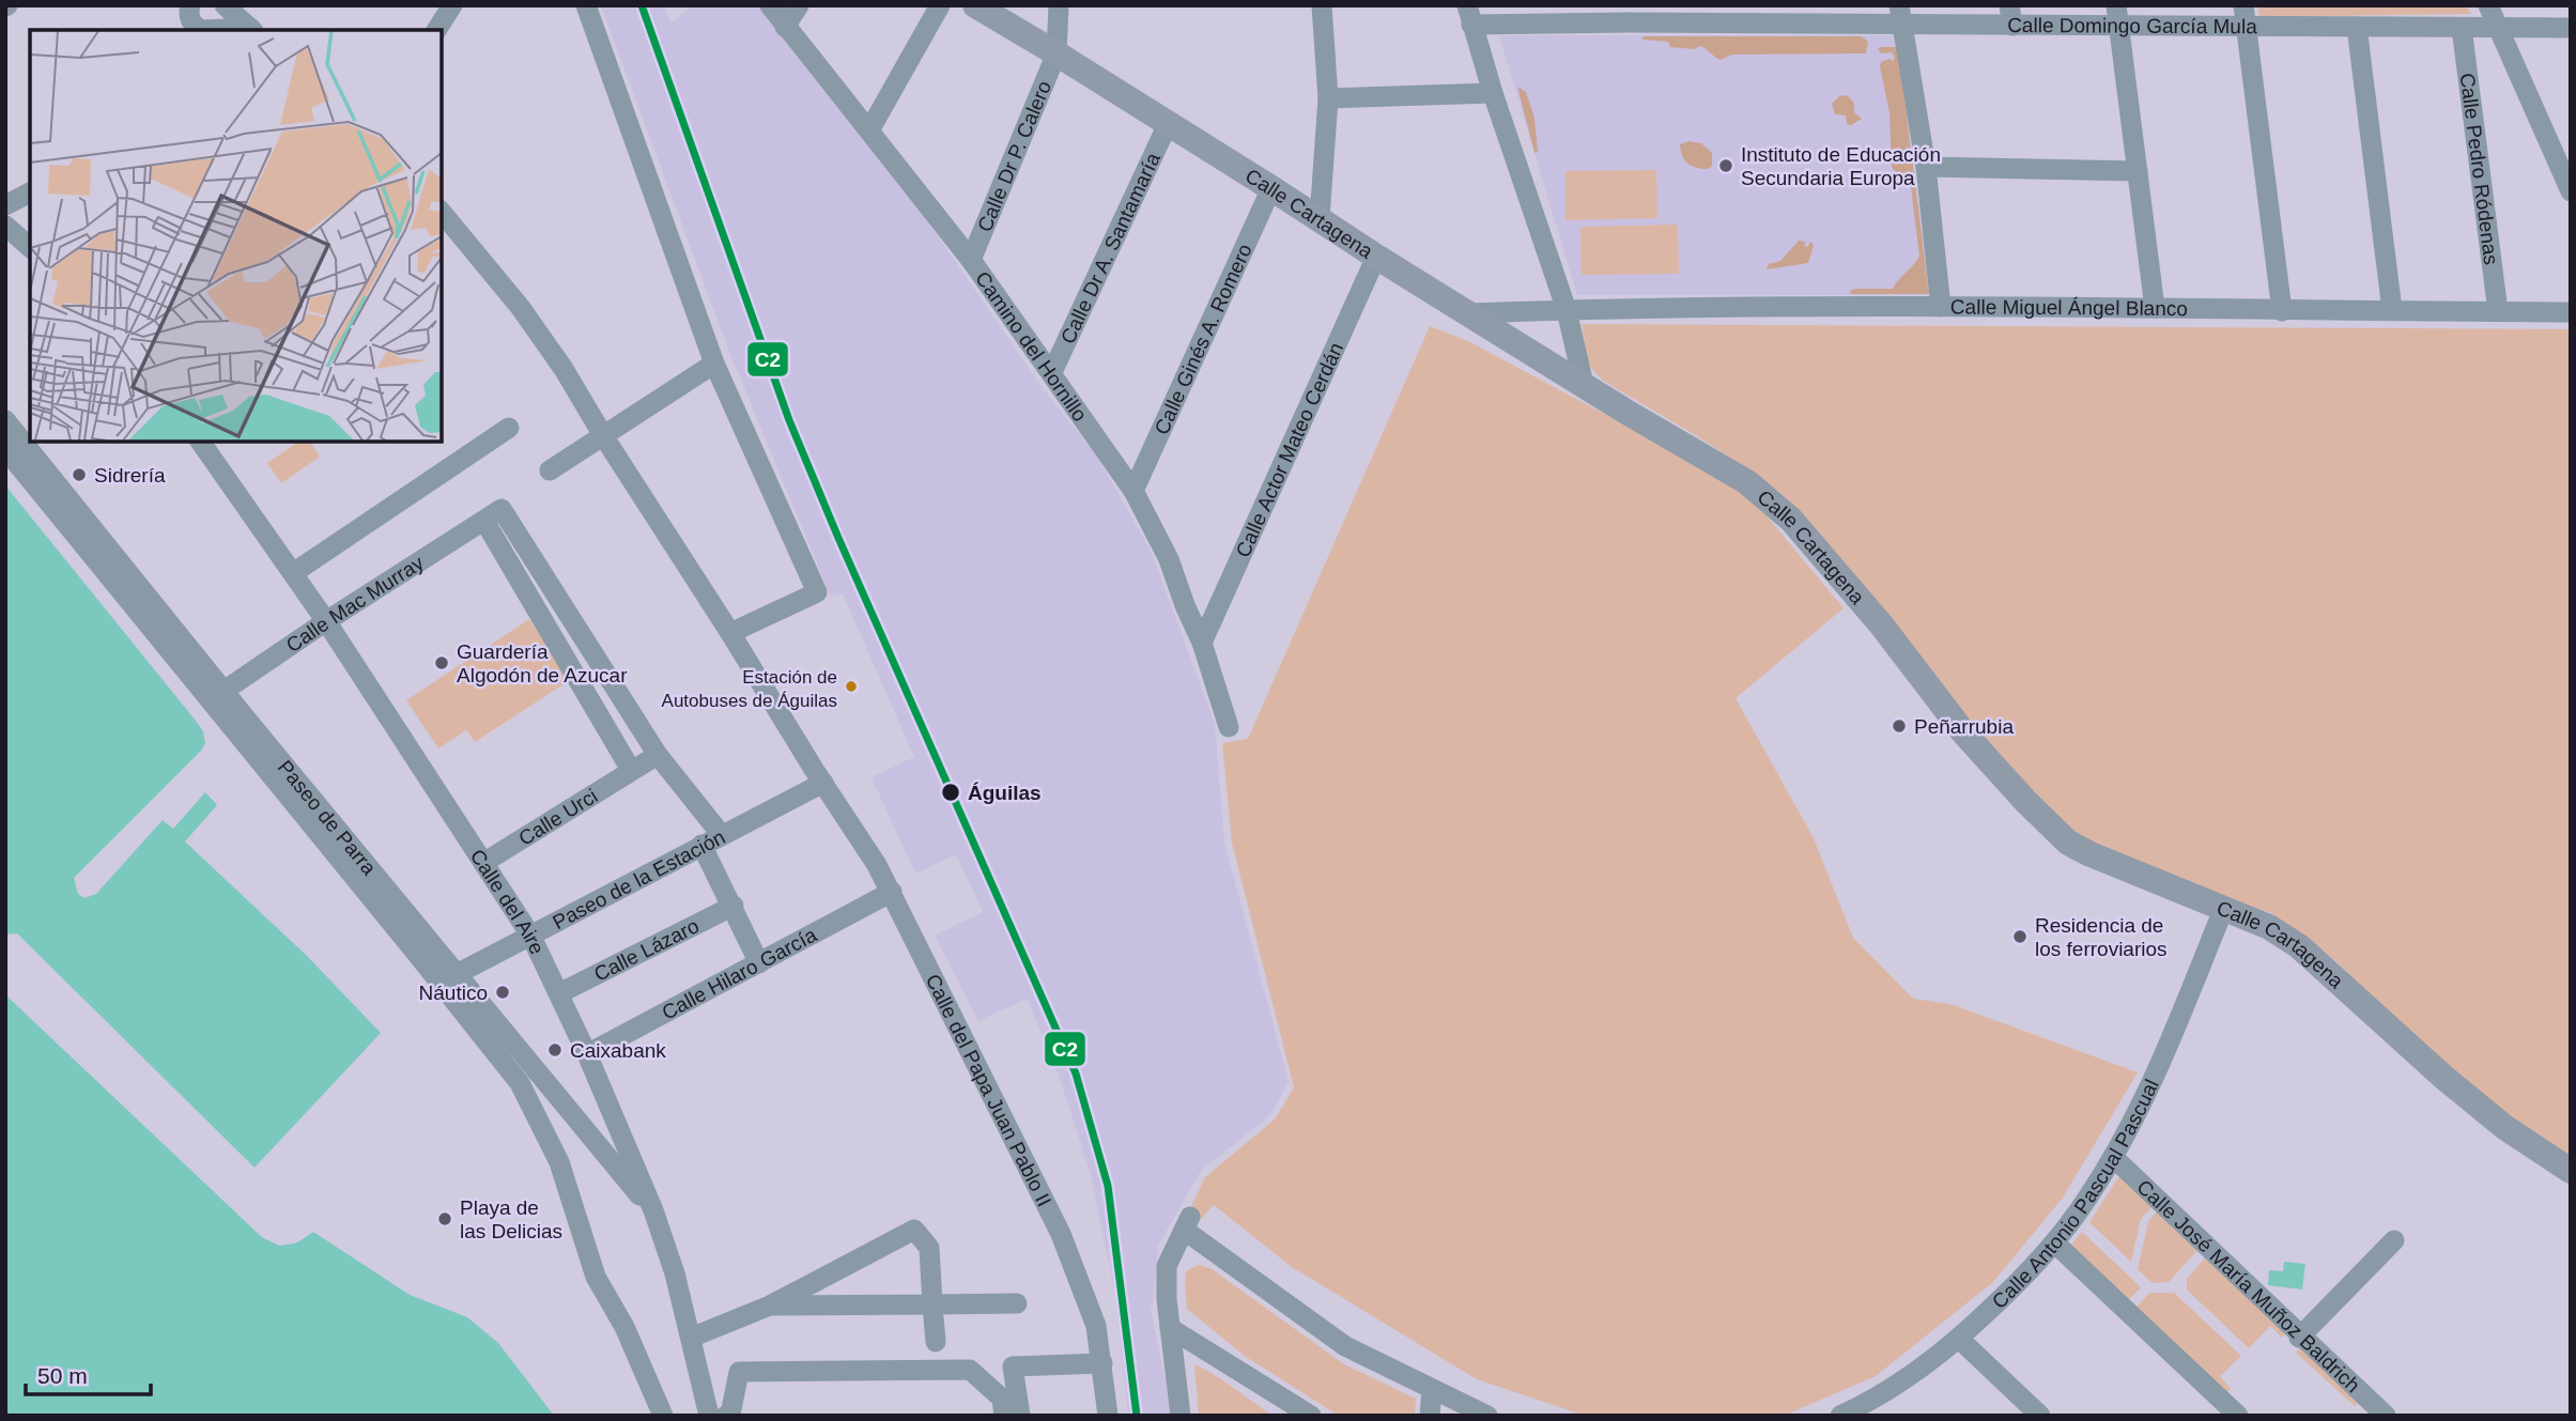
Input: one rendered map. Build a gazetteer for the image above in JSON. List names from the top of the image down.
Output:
{
  "streets": {
    "main road": ["Calle Cartagena"],
    "street": [
      "Calle Domingo García Mula",
      "Calle Dr P. Calero",
      "Calle Pedro Ródenas",
      "Calle Dr A. Santamaría",
      "Calle Miguel Ángel Blanco",
      "Calle Ginés A. Romero",
      "Camino del Hornillo",
      "Calle Actor Mateo Cerdán",
      "Calle Mac Murray",
      "Paseo de Parra",
      "Calle Urci",
      "Paseo de la Estación",
      "Calle del Aire",
      "Calle Lázaro",
      "Calle Hilaro García",
      "Calle del Papa Juan Pablo II",
      "Calle Antonio Pascual Pascual",
      "Calle José María Muñoz Baldrich"
    ]
  },
  "crossings": [
    ["Calle Domingo García Mula", "Calle Pedro Ródenas"],
    ["Calle Dr P. Calero", "Calle Cartagena"],
    ["Calle Dr P. Calero", "Camino del Hornillo"],
    ["Calle Pedro Ródenas", "Calle Miguel Ángel Blanco"],
    ["Calle Cartagena", "Calle Dr A. Santamaría"],
    ["Calle Cartagena", "Calle Miguel Ángel Blanco"],
    ["Calle Cartagena", "Calle Ginés A. Romero"],
    ["Calle Cartagena", "Calle Actor Mateo Cerdán"],
    ["Calle Cartagena", "Calle Antonio Pascual Pascual"],
    ["Calle Dr A. Santamaría", "Camino del Hornillo"],
    ["Calle Ginés A. Romero", "Camino del Hornillo"],
    ["Camino del Hornillo", "Calle Actor Mateo Cerdán"],
    ["Calle Mac Murray", "Paseo de Parra"],
    ["Calle Mac Murray", "Calle del Aire"],
    ["Paseo de Parra", "Paseo de la Estación"],
    ["Paseo de Parra", "Calle del Aire"],
    ["Calle Urci", "Calle del Aire"],
    ["Paseo de la Estación", "Calle del Aire"],
    ["Paseo de la Estación", "Calle del Papa Juan Pablo II"],
    ["Calle del Aire", "Calle Lázaro"],
    ["Calle del Aire", "Calle Hilaro García"],
    ["Calle Hilaro García", "Calle del Papa Juan Pablo II"],
    ["Calle Antonio Pascual Pascual", "Calle José María Muñoz Baldrich"]
  ],
  "places": [
    "Instituto de Educación Secundaria Europa",
    "Sidrería",
    "Guardería Algodón de Azucar",
    "Estación de Autobuses de Águilas",
    "Peñarrubia",
    "Águilas",
    "Residencia de los ferroviarios",
    "Náutico",
    "Caixabank",
    "Playa de las Delicias"
  ],
  "lines": ["transit line C2"],
  "scale_bar": "50 m"
}
